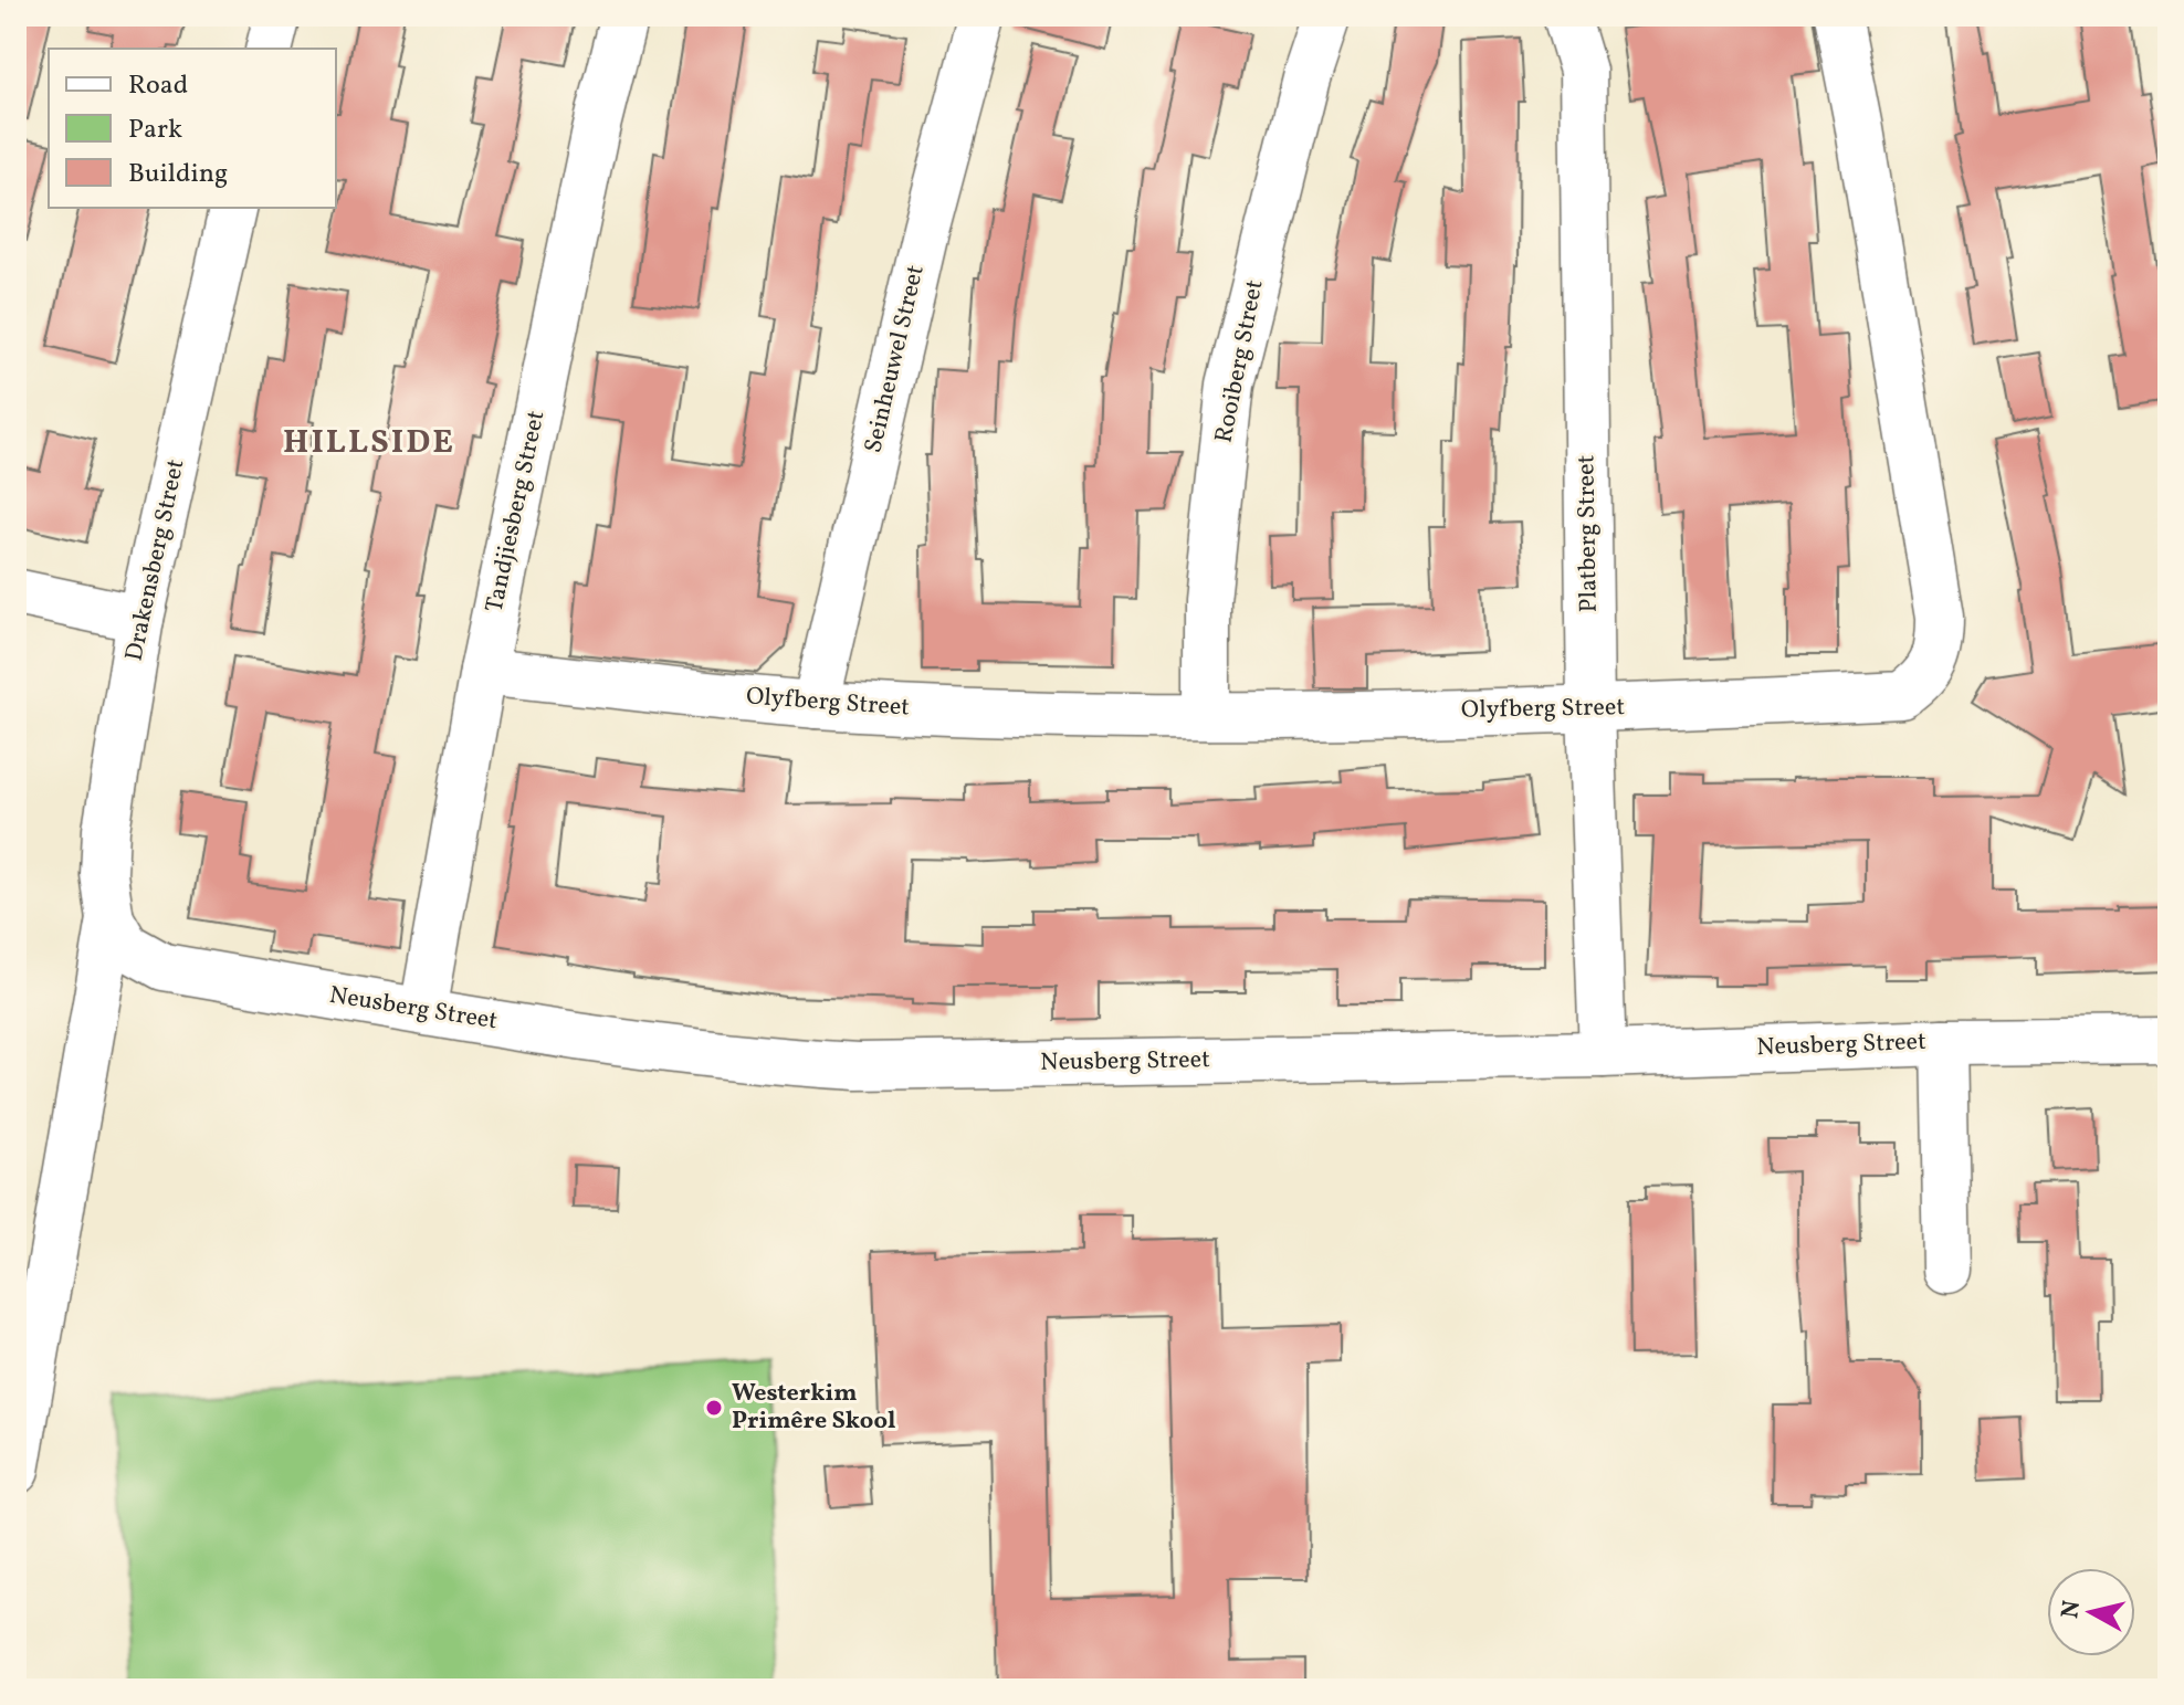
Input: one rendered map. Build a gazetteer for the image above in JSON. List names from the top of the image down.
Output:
{
  "streets": {
    "street": [
      "Seinheuwel Street",
      "Rooiberg Street",
      "Tandjiesberg Street",
      "Platberg Street",
      "Drakensberg Street",
      "Olyfberg Street",
      "Neusberg Street"
    ]
  },
  "crossings": [
    ["Seinheuwel Street", "Olyfberg Street"],
    ["Rooiberg Street", "Olyfberg Street"],
    ["Tandjiesberg Street", "Olyfberg Street"],
    ["Tandjiesberg Street", "Neusberg Street"],
    ["Platberg Street", "Olyfberg Street"],
    ["Platberg Street", "Neusberg Street"],
    ["Drakensberg Street", "Neusberg Street"]
  ],
  "districts": ["HILLSIDE"],
  "places": ["Westerkim Primêre Skool"],
  "legend": ["Road", "Park", "Building"],
  "north": "left"
}
